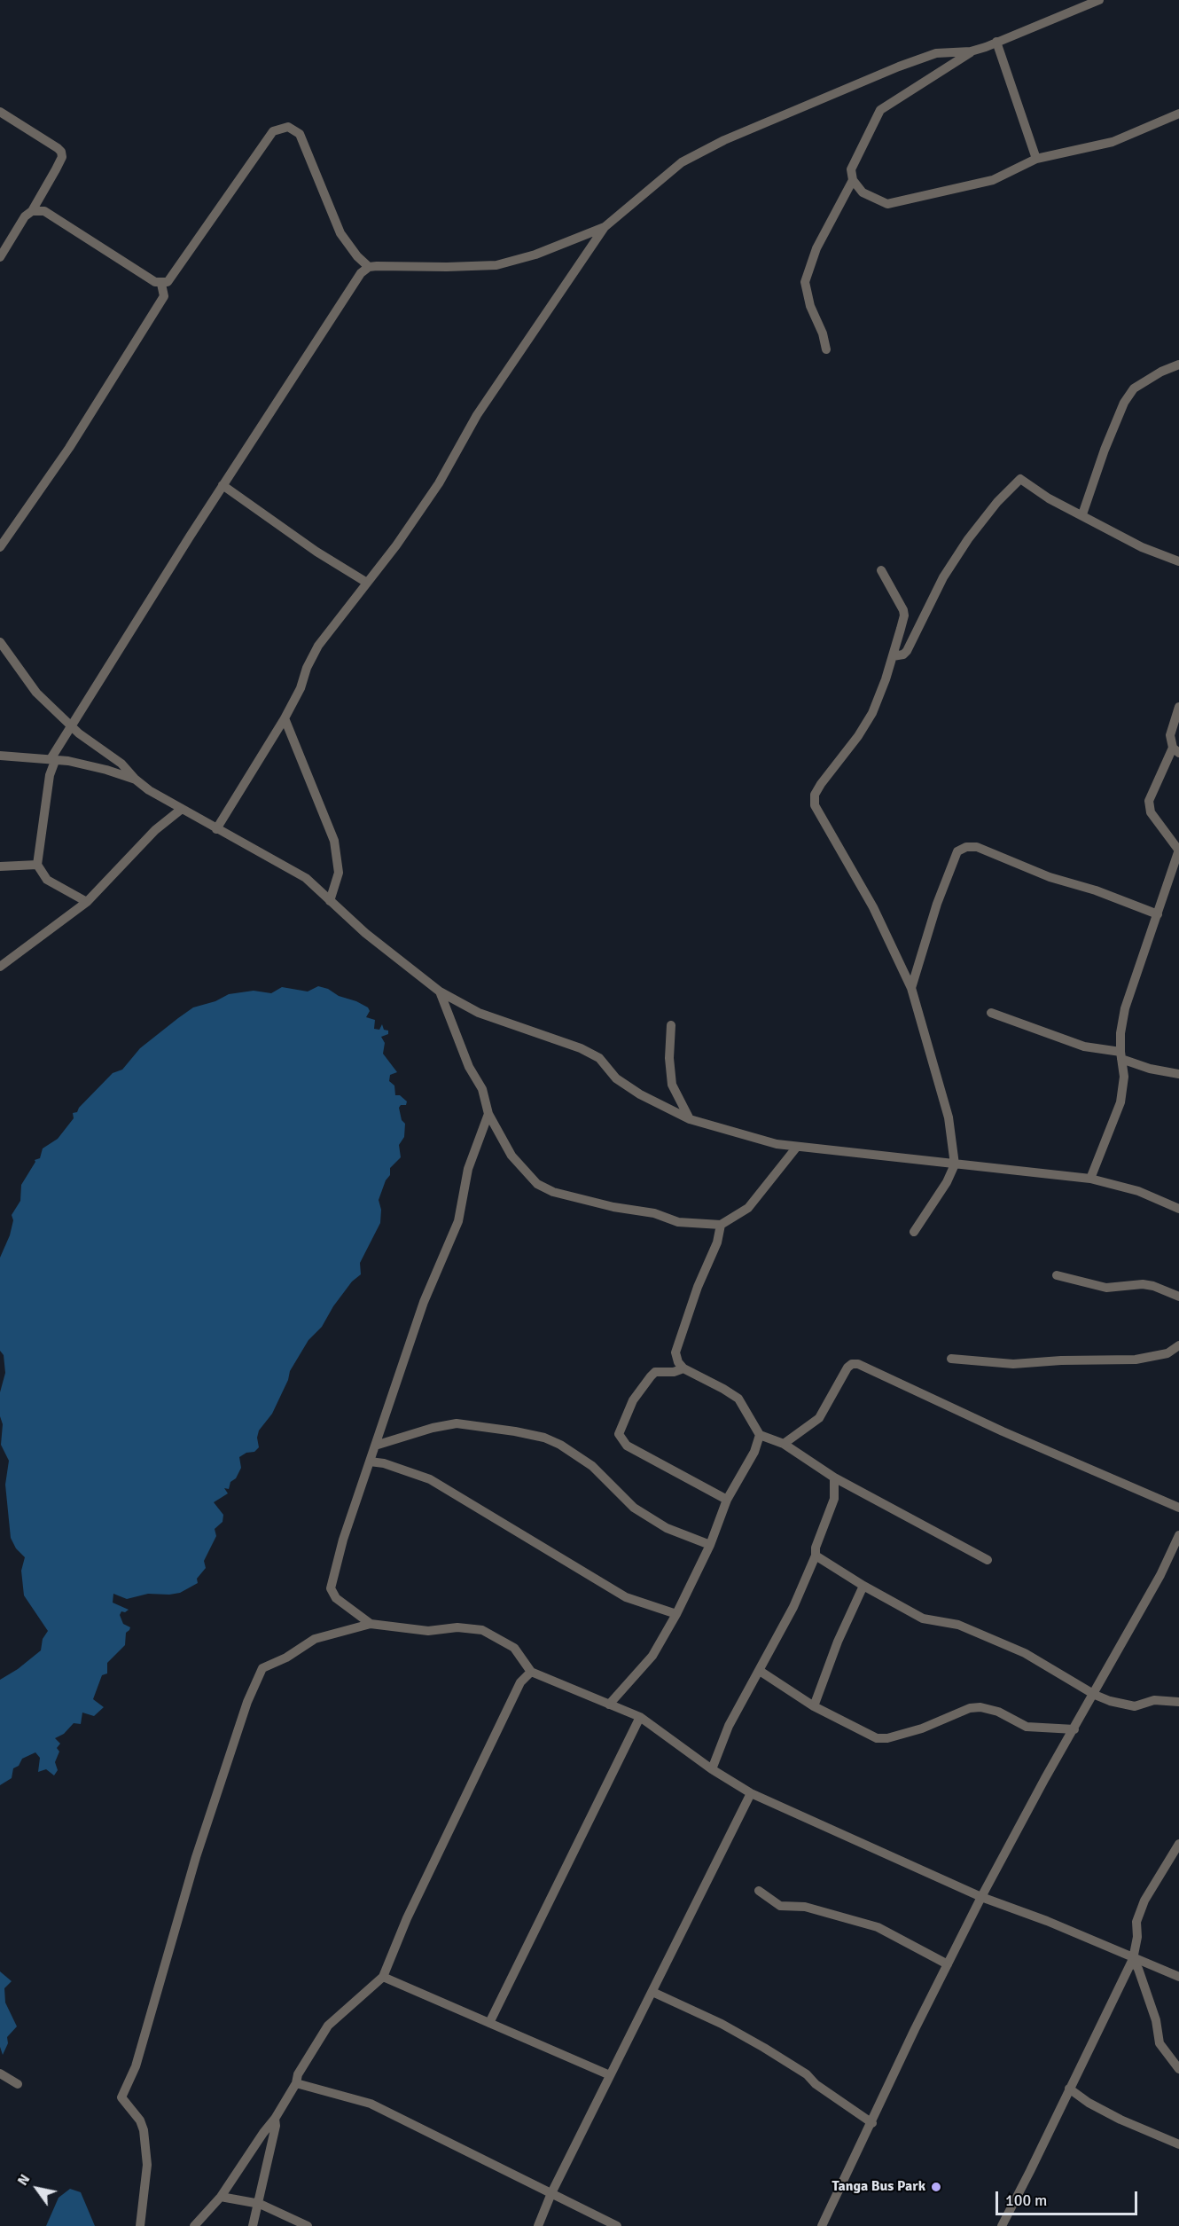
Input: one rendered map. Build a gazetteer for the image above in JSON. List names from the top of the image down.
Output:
{
  "places": ["Tanga Bus Park"],
  "scale_bar": "100 m",
  "north": "top left"
}
